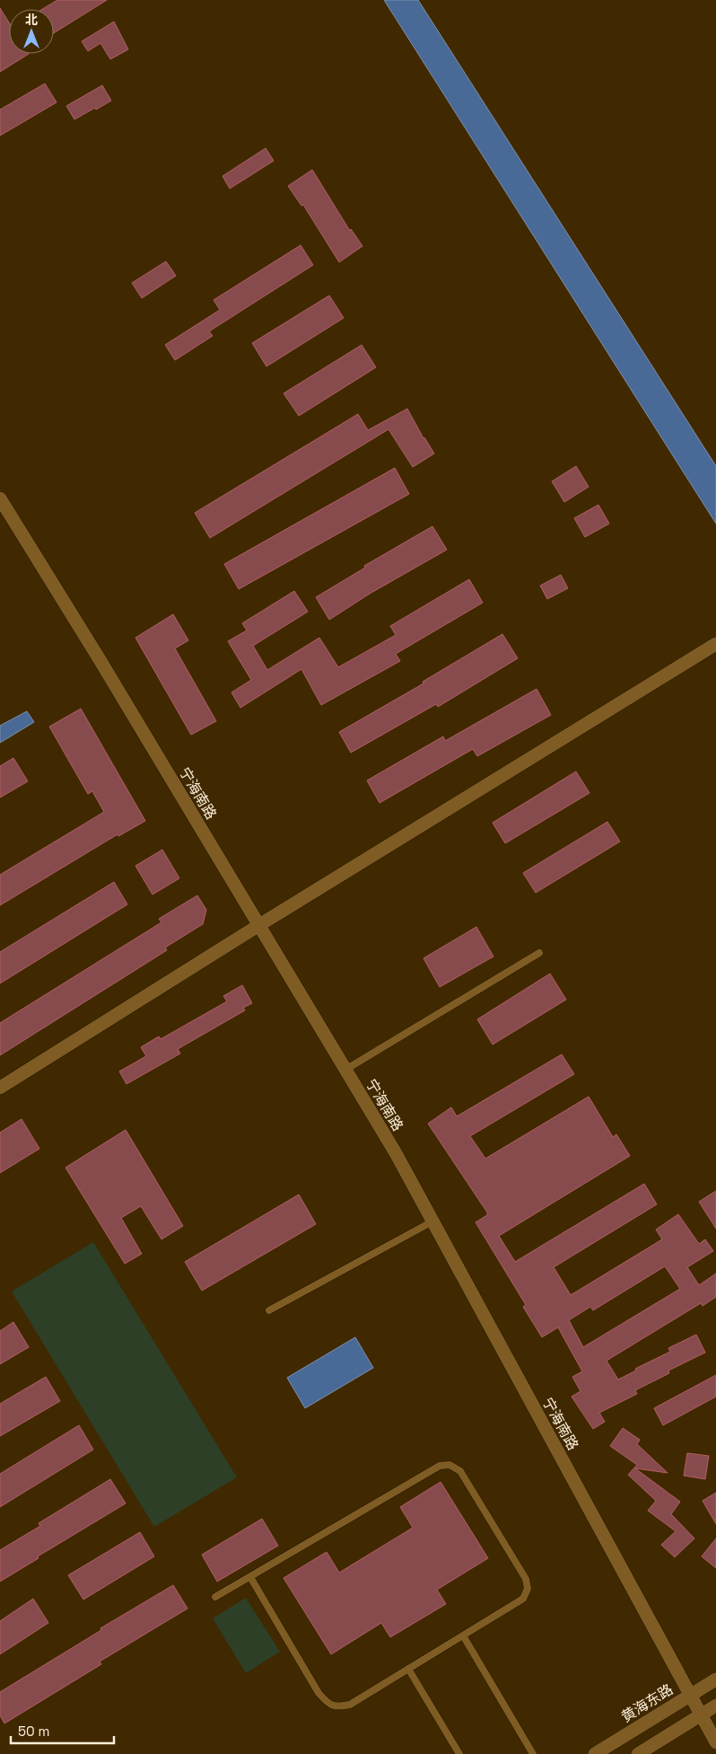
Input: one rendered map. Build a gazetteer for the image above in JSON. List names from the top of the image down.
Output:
{
  "streets": {
    "street": ["宁海南路", "黄海东路"]
  },
  "crossings": [
    ["宁海南路", "黄海东路"]
  ],
  "scale_bar": "50 m",
  "north": "top"
}
